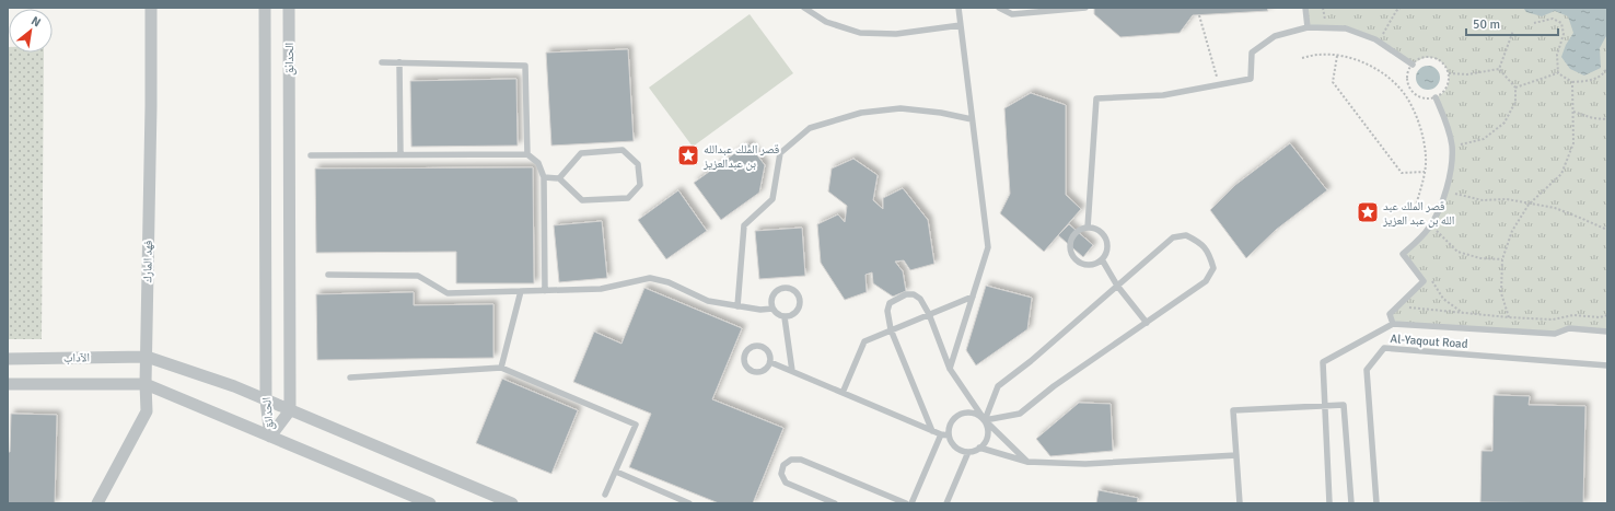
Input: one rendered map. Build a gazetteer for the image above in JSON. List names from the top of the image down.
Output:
{
  "streets": {
    "street": ["الحدائق", "فهد المارك", "الآداب"],
    "lane": ["Al-Yaqout Road"]
  },
  "crossings": [
    ["الحدائق", "الآداب"],
    ["فهد المارك", "الآداب"]
  ],
  "places": {
    "place": ["قصر الملك عبدالله بن عبدالعزيز", "قصر الملك عبد الله بن عبد العزيز"]
  },
  "scale_bar": "50 m",
  "north": "top right"
}
